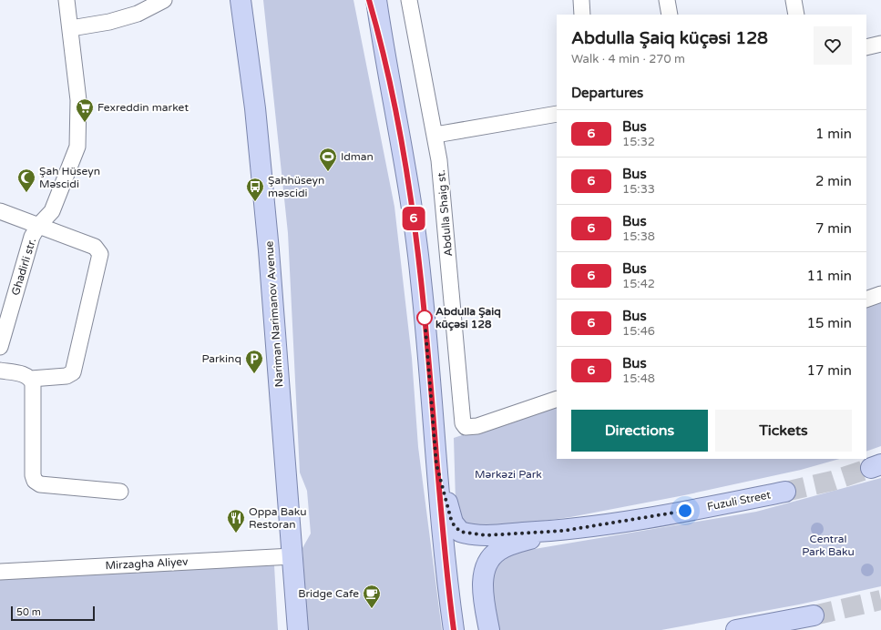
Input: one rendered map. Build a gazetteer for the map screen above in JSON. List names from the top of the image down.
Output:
{
  "streets": {
    "main road": ["Nariman Narimanov Avenue", "Fuzuli Street"],
    "street": ["Abdulla Shaig st.", "Ghadirli str.", "Mirzagha Aliyev"]
  },
  "crossings": [
    ["Nariman Narimanov Avenue", "Mirzagha Aliyev"]
  ],
  "parks": ["Mərkəzi Park", "Central Park Baku"],
  "places": {
    "supermarket": ["Fexreddin market"],
    "sports": ["Idman"],
    "mosque": ["Şah Hüseyn Məscidi"],
    "bus stop": ["Şahhüseyn məscidi"],
    "other": ["Abdulla Şaiq küçəsi 128"],
    "parking": ["Parkinq"],
    "restaurant": ["Oppa Baku Restoran"],
    "cafe": ["Bridge Cafe"]
  },
  "lines": ["bus line 6"],
  "scale_bar": "50 m",
  "page": {
    "on_map": "6",
    "heading": [
      ["Abdulla Şaiq küçəsi 128", "Walk · 4 min · 270 m"],
      "Departures"
    ],
    "list": [
      {
        "mark": "6",
        "name": "Bus",
        "note": "15:32",
        "value": "1 min"
      },
      {
        "mark": "6",
        "name": "Bus",
        "note": "15:33",
        "value": "2 min"
      },
      {
        "mark": "6",
        "name": "Bus",
        "note": "15:38",
        "value": "7 min"
      },
      {
        "mark": "6",
        "name": "Bus",
        "note": "15:42",
        "value": "11 min"
      },
      {
        "mark": "6",
        "name": "Bus",
        "note": "15:46",
        "value": "15 min"
      },
      {
        "mark": "6",
        "name": "Bus",
        "note": "15:48",
        "value": "17 min"
      }
    ],
    "buttons": ["Directions", "Tickets"],
    "scale": "50 m"
  }
}
